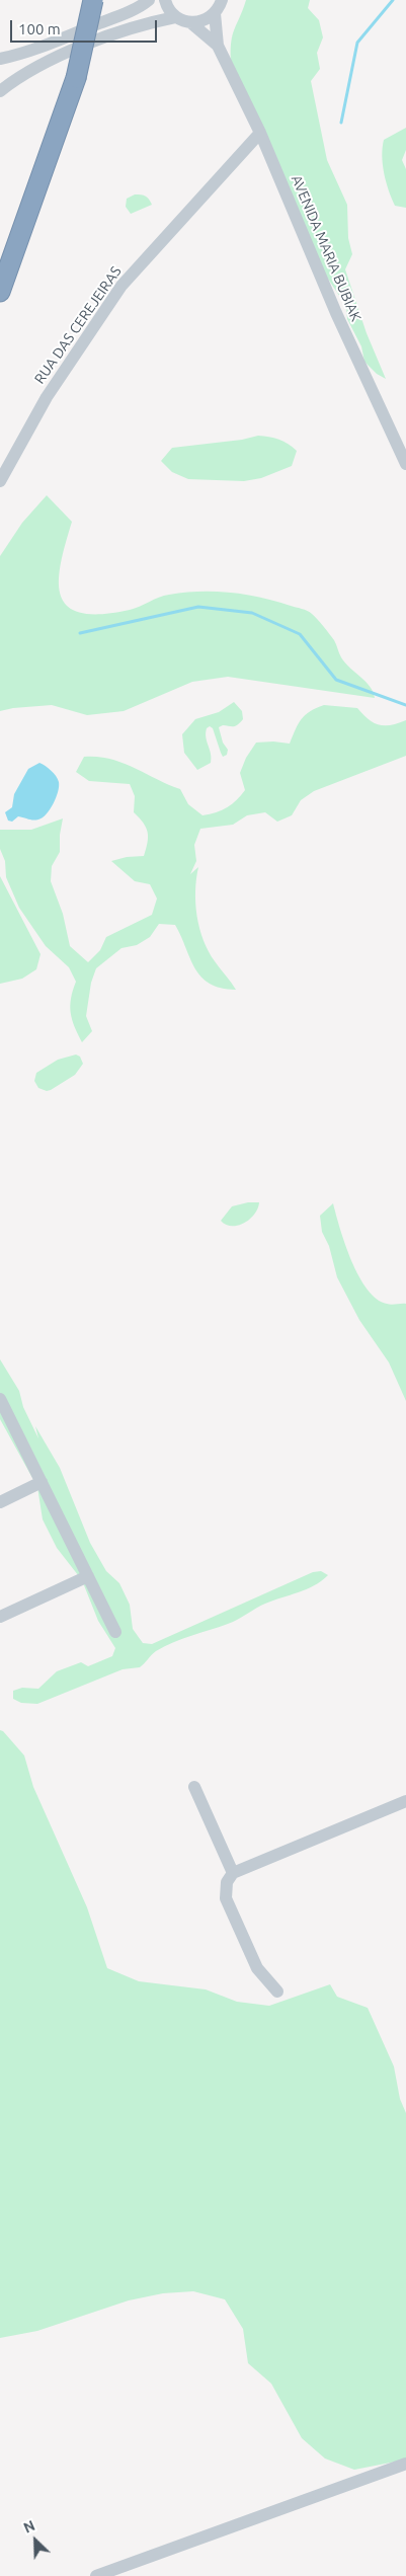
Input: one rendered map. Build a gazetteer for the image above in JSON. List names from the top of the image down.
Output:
{
  "streets": {
    "street": ["AVENIDA MARIA BUBIAK", "RUA DAS CEREJEIRAS"]
  },
  "crossings": [
    ["AVENIDA MARIA BUBIAK", "RUA DAS CEREJEIRAS"]
  ],
  "scale_bar": "100 m",
  "north": "top left"
}
